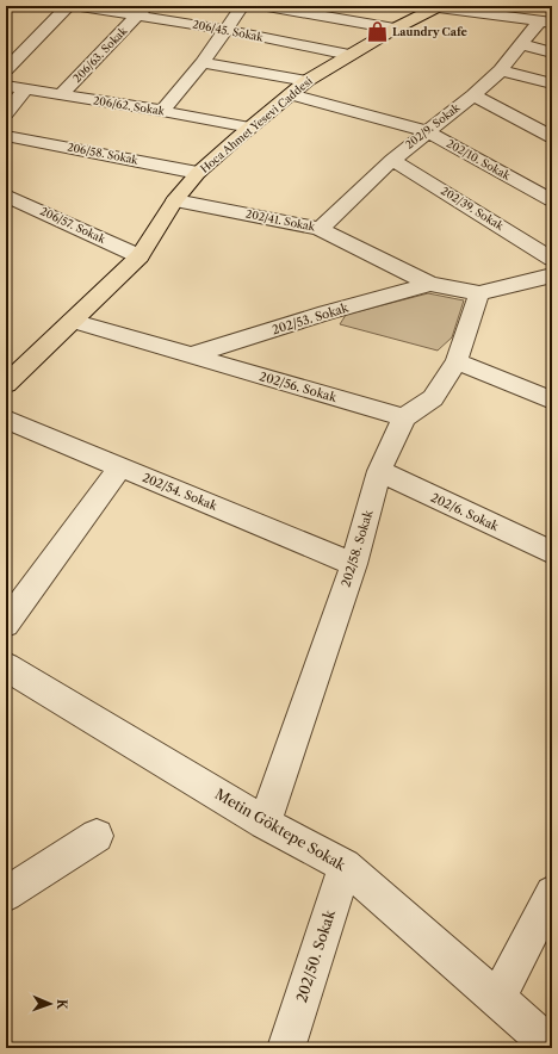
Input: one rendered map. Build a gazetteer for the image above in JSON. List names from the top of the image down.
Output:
{
  "streets": {
    "main road": ["Hoca Ahmet Yesevi Caddesi"],
    "street": [
      "206/45. Sokak",
      "206/63. Sokak",
      "206/62. Sokak",
      "202/9. Sokak",
      "206/58. Sokak",
      "202/10. Sokak",
      "202/39. Sokak",
      "202/41. Sokak",
      "206/57. Sokak",
      "202/53. Sokak",
      "202/56. Sokak",
      "202/54. Sokak",
      "202/6. Sokak",
      "202/58. Sokak",
      "Metin Göktepe Sokak",
      "202/50. Sokak"
    ]
  },
  "crossings": [
    ["206/45. Sokak", "206/63. Sokak"],
    ["206/45. Sokak", "Hoca Ahmet Yesevi Caddesi"],
    ["206/63. Sokak", "206/62. Sokak"],
    ["206/62. Sokak", "Hoca Ahmet Yesevi Caddesi"],
    ["Hoca Ahmet Yesevi Caddesi", "206/58. Sokak"],
    ["Hoca Ahmet Yesevi Caddesi", "202/10. Sokak"],
    ["Hoca Ahmet Yesevi Caddesi", "202/41. Sokak"],
    ["Hoca Ahmet Yesevi Caddesi", "206/57. Sokak"],
    ["202/9. Sokak", "202/10. Sokak"],
    ["202/9. Sokak", "202/39. Sokak"],
    ["202/9. Sokak", "202/41. Sokak"],
    ["202/41. Sokak", "202/53. Sokak"],
    ["202/53. Sokak", "202/56. Sokak"],
    ["202/56. Sokak", "202/58. Sokak"],
    ["202/54. Sokak", "202/58. Sokak"],
    ["202/6. Sokak", "202/58. Sokak"],
    ["202/58. Sokak", "Metin Göktepe Sokak"],
    ["Metin Göktepe Sokak", "202/50. Sokak"]
  ],
  "places": {
    "shop": ["Laundry Cafe"]
  },
  "north": "right"
}
